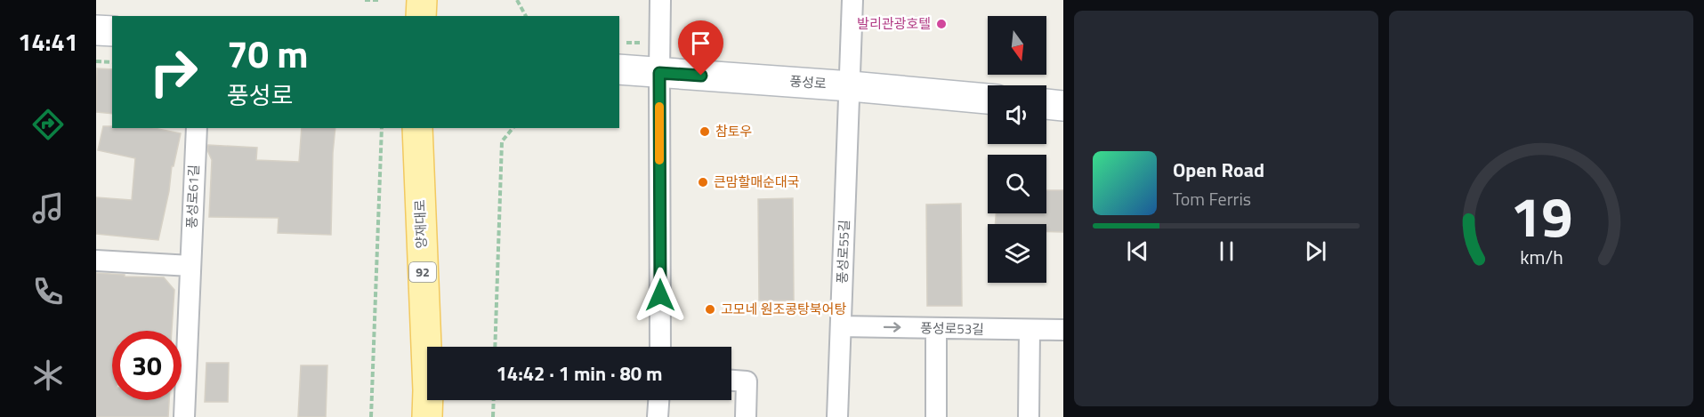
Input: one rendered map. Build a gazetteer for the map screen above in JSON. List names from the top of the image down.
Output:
{
  "streets": {
    "main road": ["양재대로", "92"],
    "street": [
      "풍성로",
      "풍성로61길",
      "풍성로55길",
      "풍성로53길"
    ]
  },
  "crossings": [
    ["풍성로", "풍성로55길"],
    ["풍성로55길", "풍성로53길"]
  ],
  "one_way": ["풍성로53길"],
  "places": [
    "발리관광호텔",
    "참토우",
    "큰맘할매순대국",
    "고모네 원조콩탕북어탕"
  ],
  "north": "bottom",
  "page": {
    "tabs": "14:41",
    "turn": ["70 m", "풍성로"],
    "song": ["Open Road", "Tom Ferris"],
    "limit": "30",
    "trip": "14:42 · 1 min · 80 m",
    "gauge": ["19", "km/h"]
  }
}
